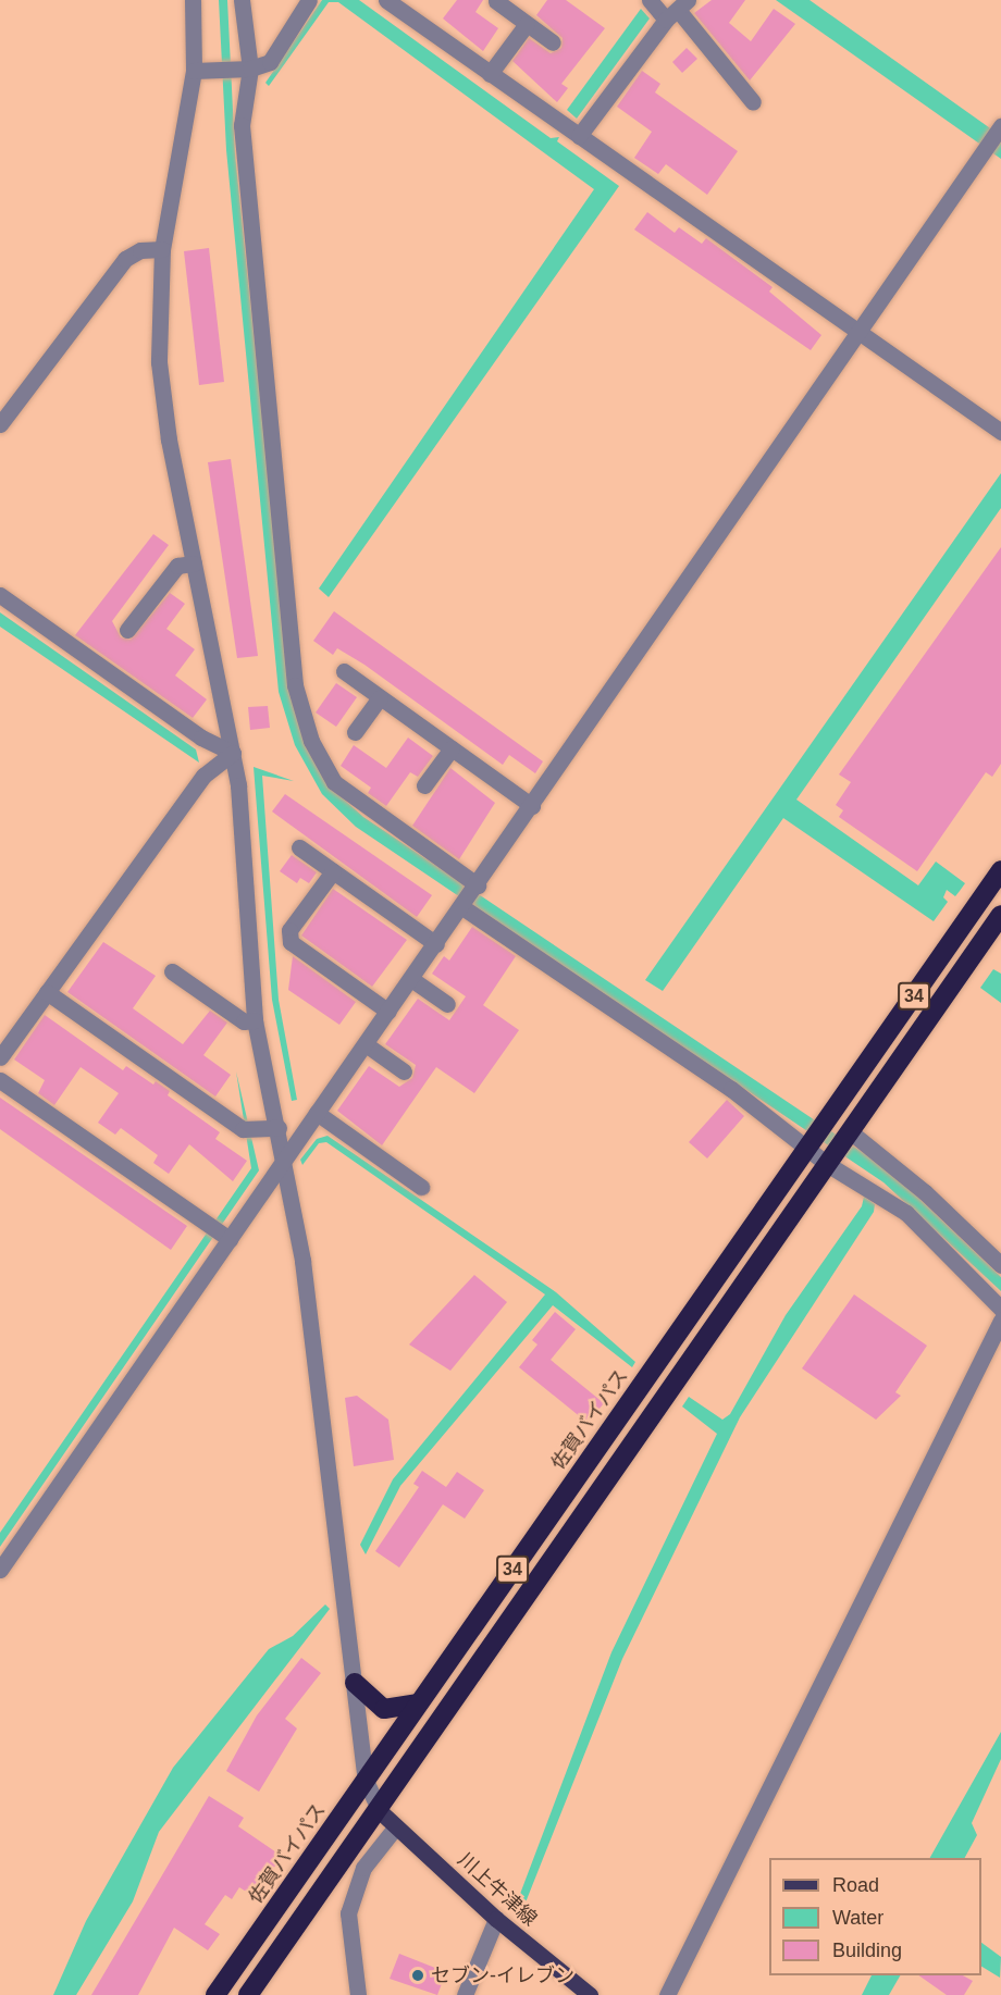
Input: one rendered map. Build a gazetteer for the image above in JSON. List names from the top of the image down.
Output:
{
  "streets": {
    "highway": ["34", "佐賀バイパス"],
    "main road": ["川上牛津線"]
  },
  "crossings": [
    ["34", "川上牛津線"]
  ],
  "places": ["セブン-イレブン"],
  "legend": ["Road", "Water", "Building"]
}
